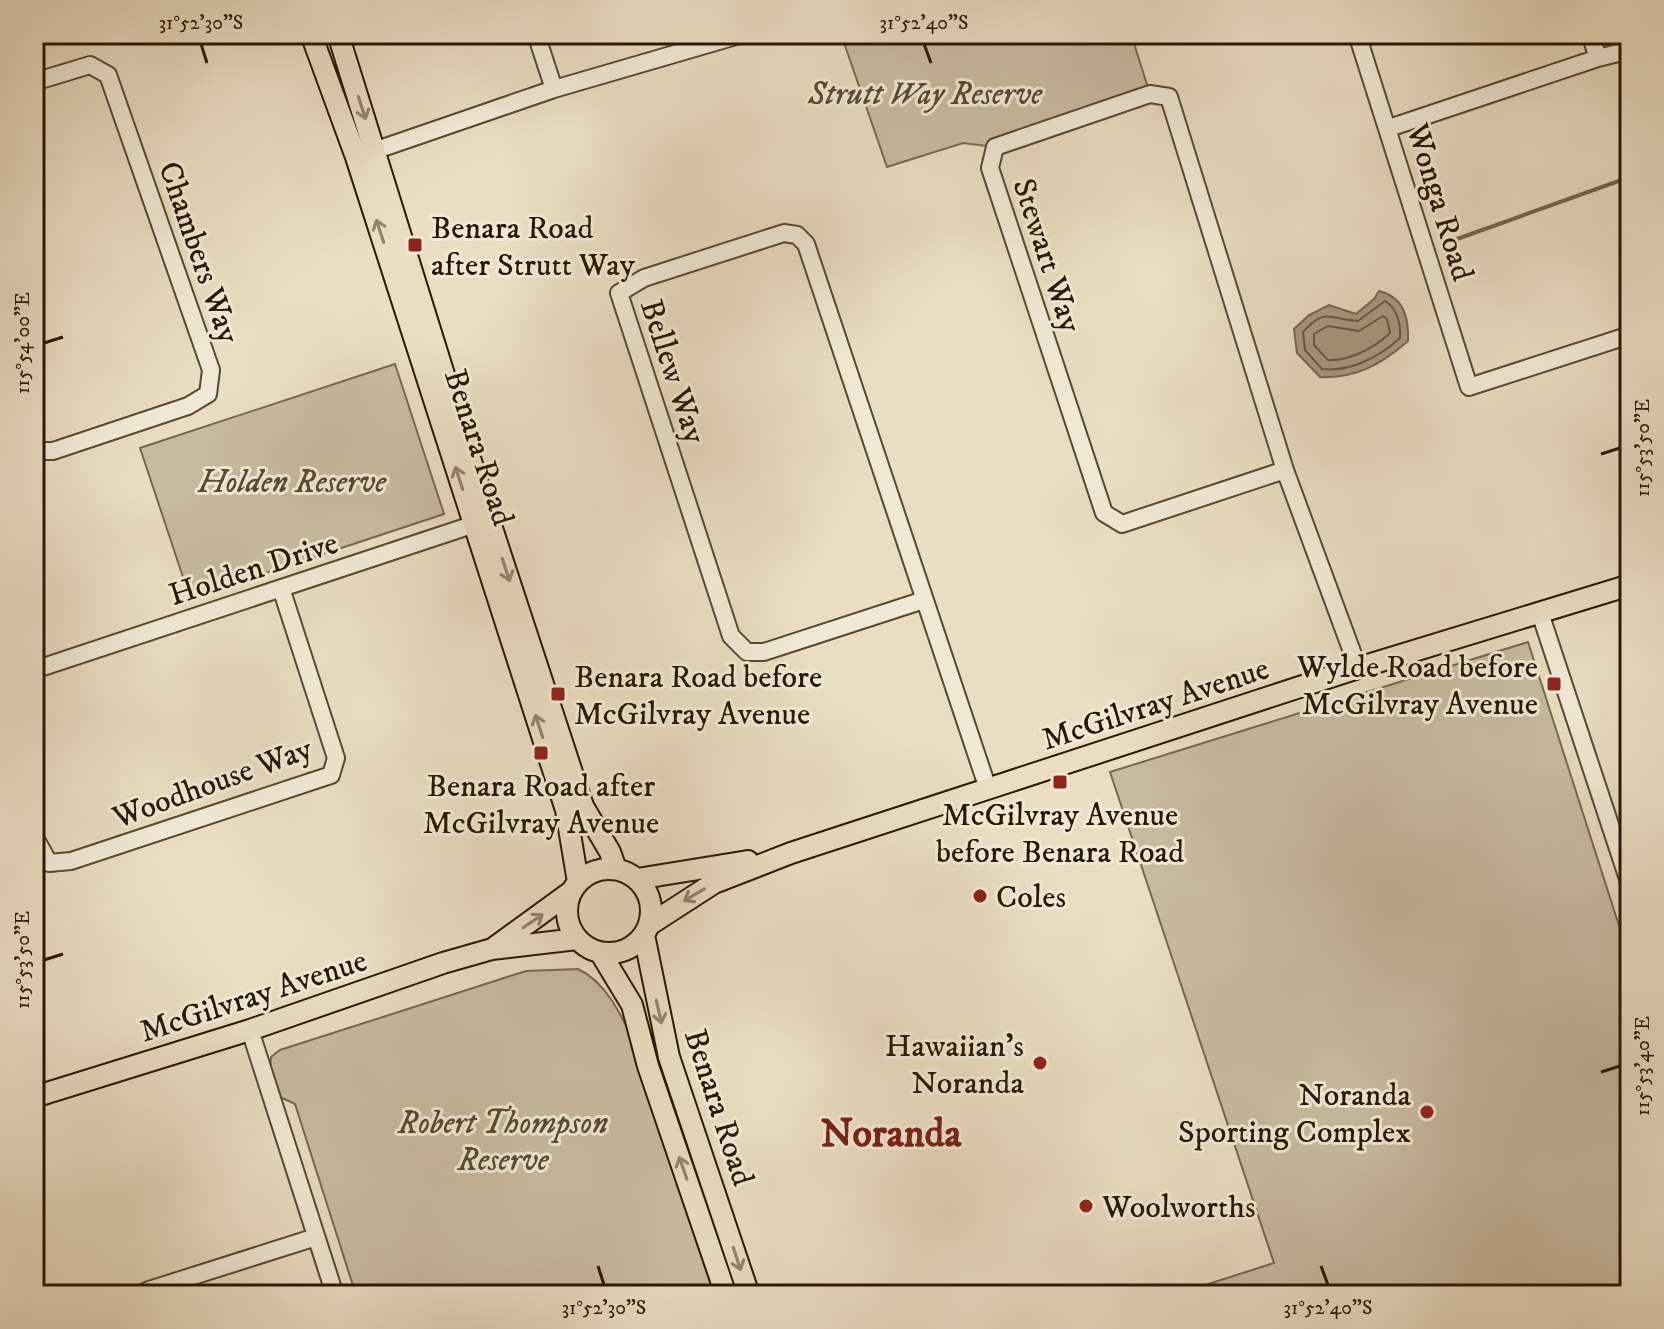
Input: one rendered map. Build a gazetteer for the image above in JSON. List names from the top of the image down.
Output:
{
  "streets": {
    "main road": ["Benara Road", "McGilvray Avenue"],
    "street": [
      "Wonga Road",
      "Chambers Way",
      "Stewart Way",
      "Bellew Way",
      "Holden Drive",
      "Woodhouse Way"
    ]
  },
  "crossings": [
    ["Stewart Way", "McGilvray Avenue"],
    ["Bellew Way", "McGilvray Avenue"],
    ["Benara Road", "Holden Drive"],
    ["Benara Road", "McGilvray Avenue"],
    ["Holden Drive", "Woodhouse Way"]
  ],
  "districts": ["Noranda"],
  "parks": ["Strutt Way Reserve", "Holden Reserve", "Robert Thompson Reserve"],
  "places": {
    "transit": [
      "Benara Road after Strutt Way",
      "Wylde Road before McGilvray Avenue",
      "Benara Road before McGilvray Avenue",
      "Benara Road after McGilvray Avenue",
      "McGilvray Avenue before Benara Road"
    ],
    "other": [
      "Coles",
      "Hawaiian's Noranda",
      "Noranda Sporting Complex",
      "Woolworths"
    ]
  },
  "coordinates": [
    "31°52'30\"S",
    "31°52'40\"S",
    "115°54'00\"E",
    "115°53'50\"E",
    "115°53'40\"E"
  ]
}
